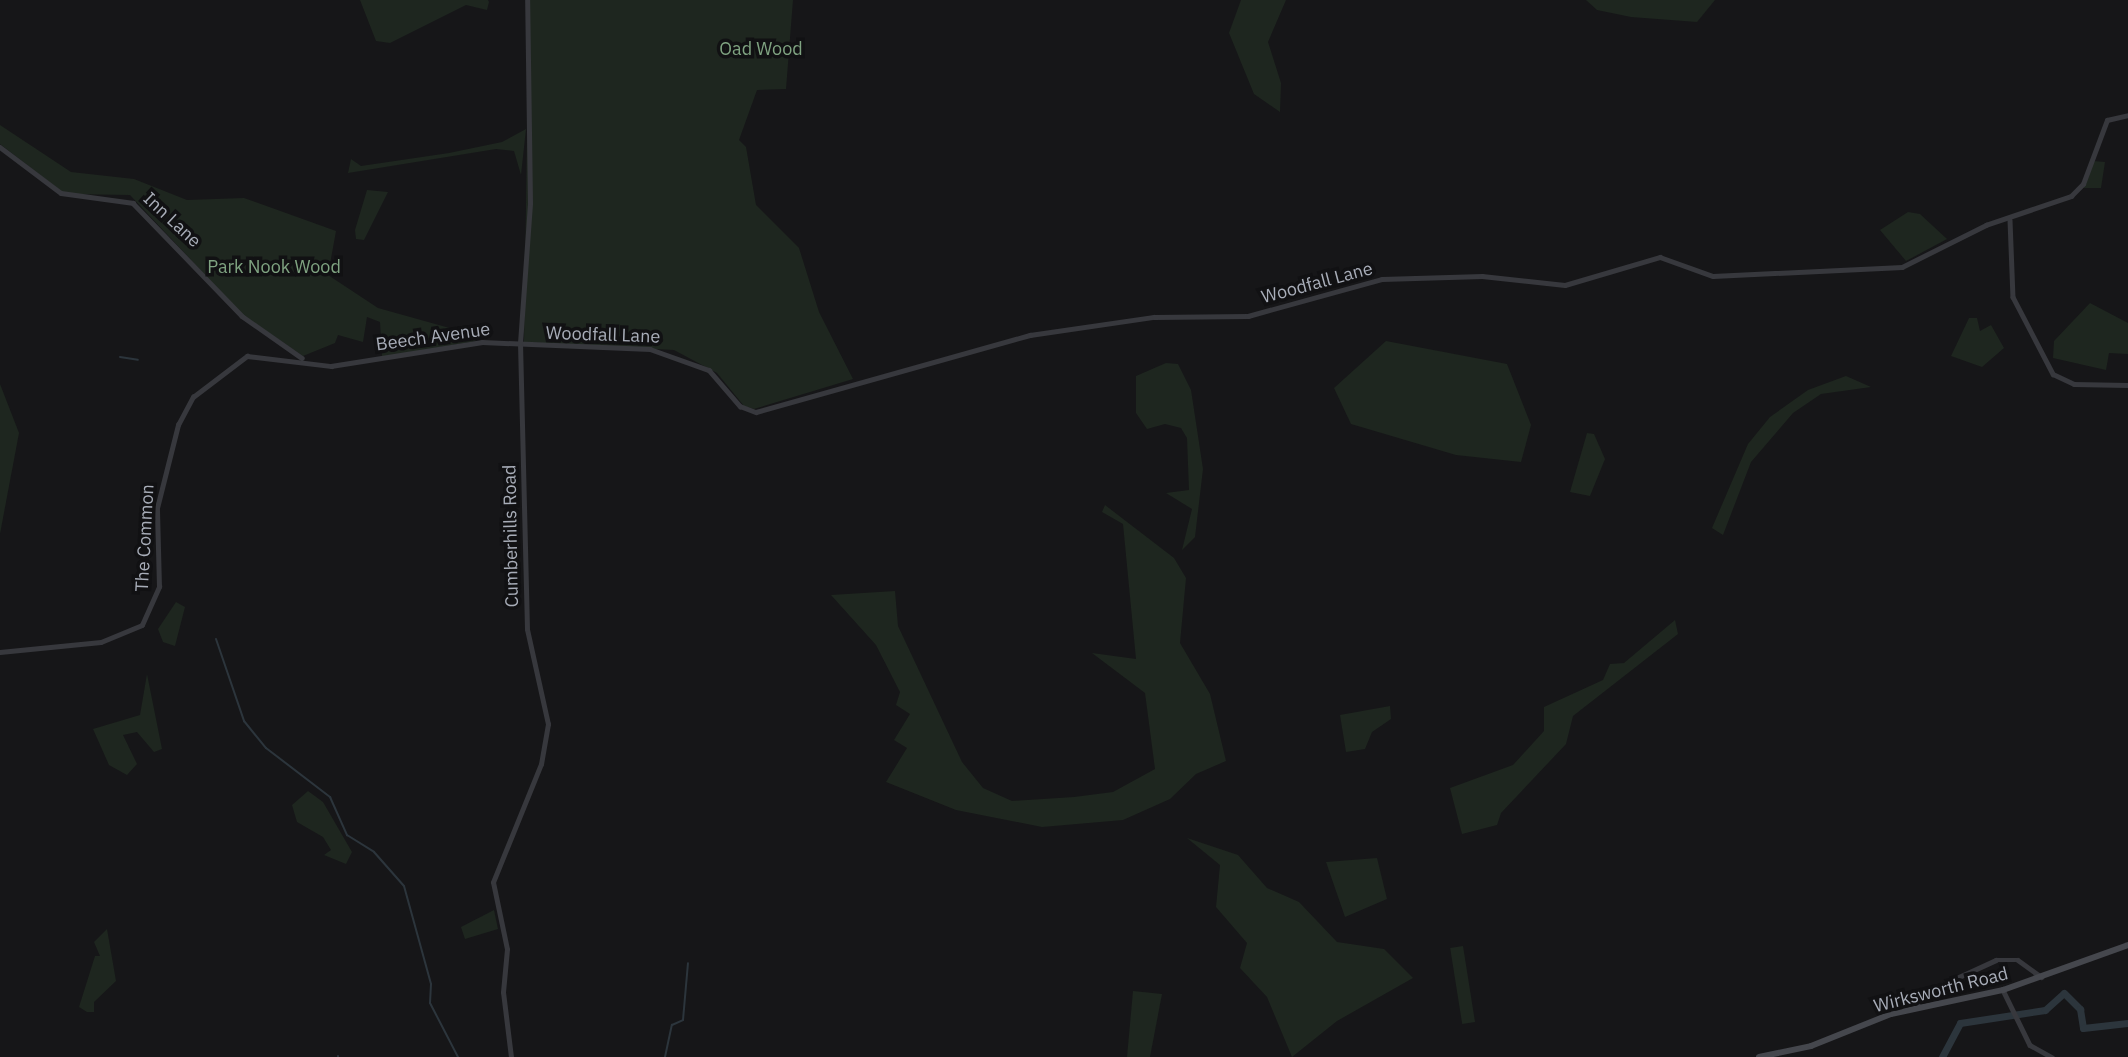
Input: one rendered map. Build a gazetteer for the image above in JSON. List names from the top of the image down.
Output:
{
  "streets": {
    "main road": ["Wirksworth Road"],
    "street": [
      "Inn Lane",
      "Woodfall Lane",
      "Beech Avenue",
      "Cumberhills Road",
      "The Common"
    ]
  },
  "crossings": [
    ["Inn Lane", "The Common"],
    ["Woodfall Lane", "Beech Avenue"],
    ["Woodfall Lane", "Cumberhills Road"],
    ["Beech Avenue", "Cumberhills Road"],
    ["Beech Avenue", "The Common"]
  ],
  "parks": ["Oad Wood", "Park Nook Wood"]
}
